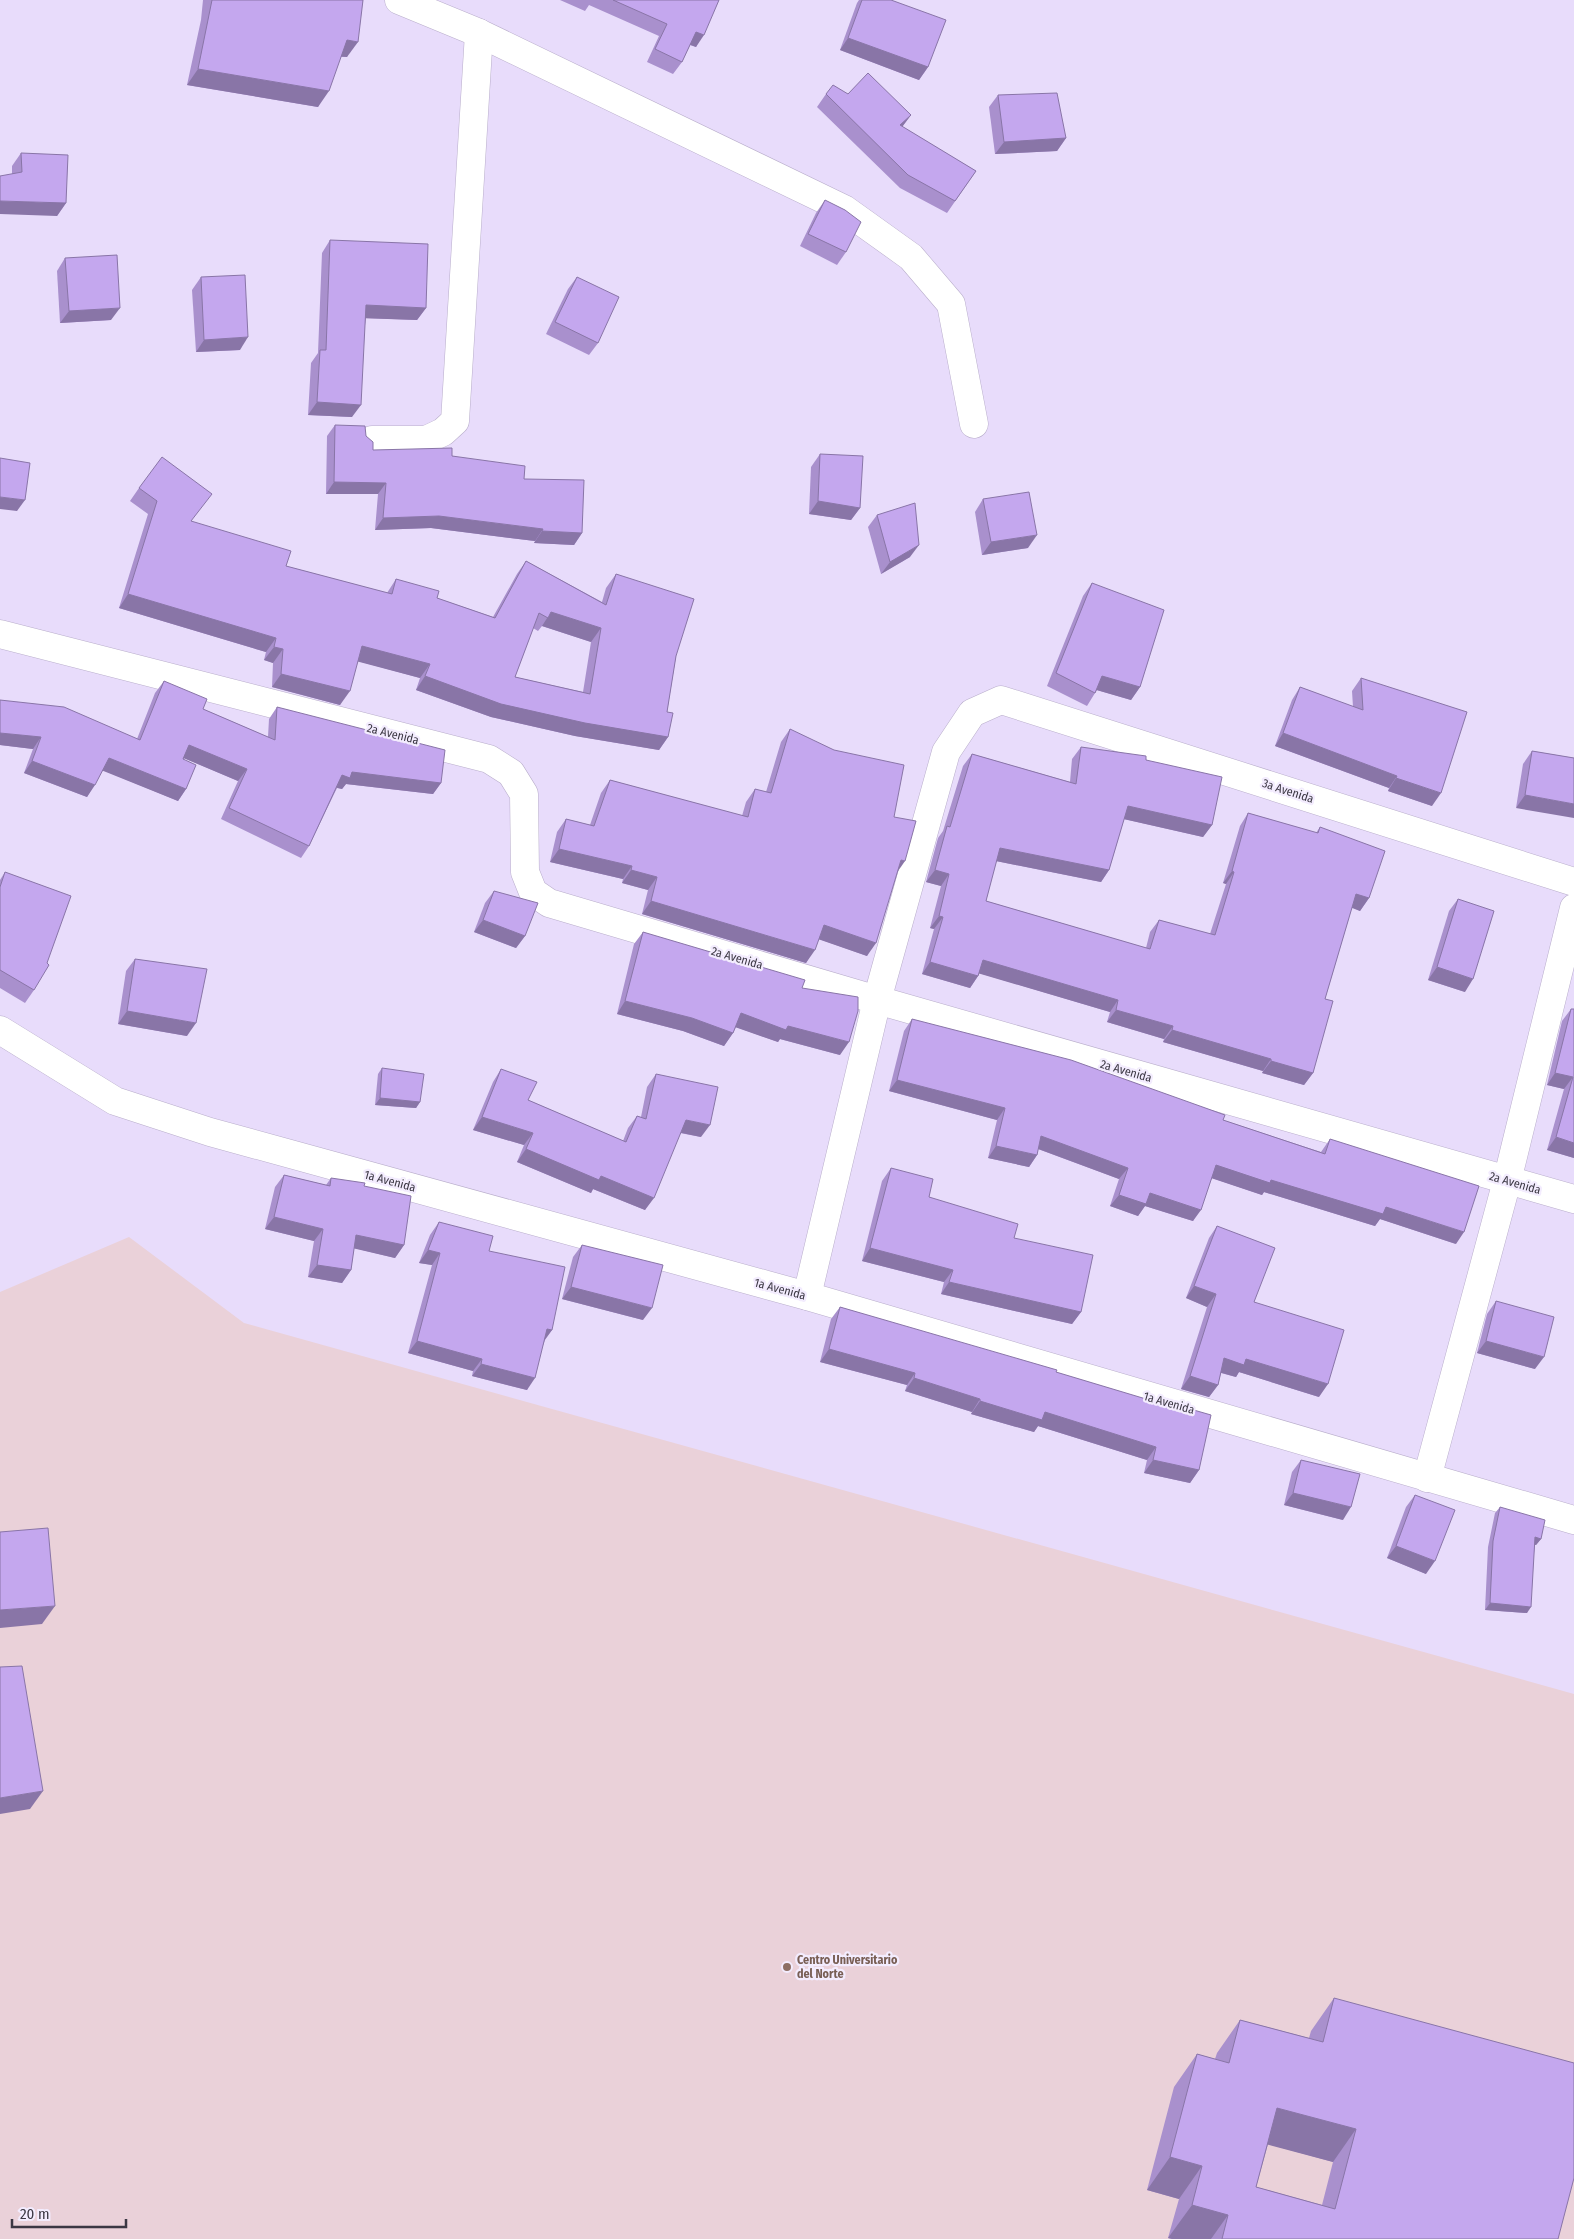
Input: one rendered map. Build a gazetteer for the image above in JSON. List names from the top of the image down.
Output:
{
  "streets": {
    "street": ["2a Avenida", "3a Avenida", "1a Avenida"]
  },
  "crossings": [
    ["2a Avenida", "3a Avenida"]
  ],
  "places": ["Centro Universitario del Norte"],
  "scale_bar": "20 m"
}
